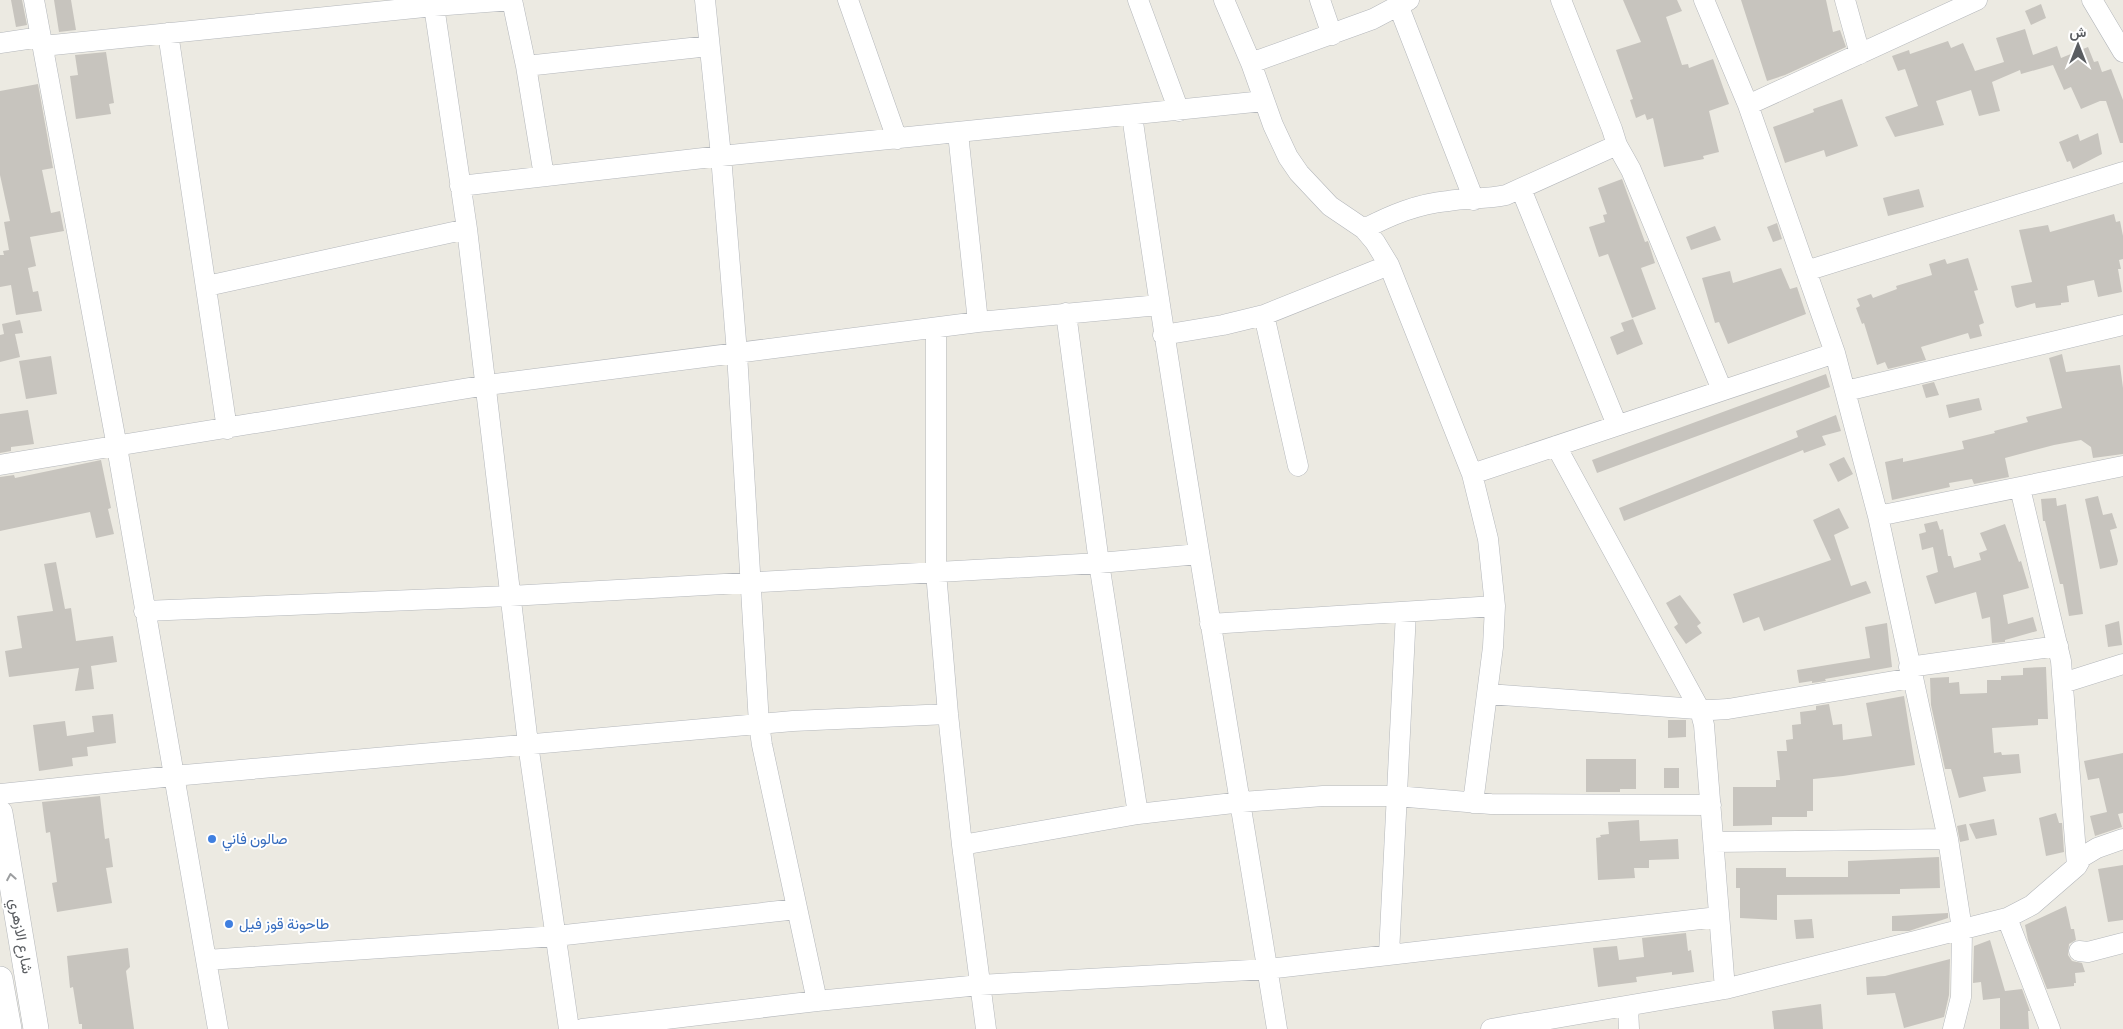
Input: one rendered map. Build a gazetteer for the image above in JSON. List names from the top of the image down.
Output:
{
  "streets": {
    "street": ["شارع الازهري"]
  },
  "places": ["صالون فاني", "طاحونة قوز فيل"],
  "north": "top"
}
